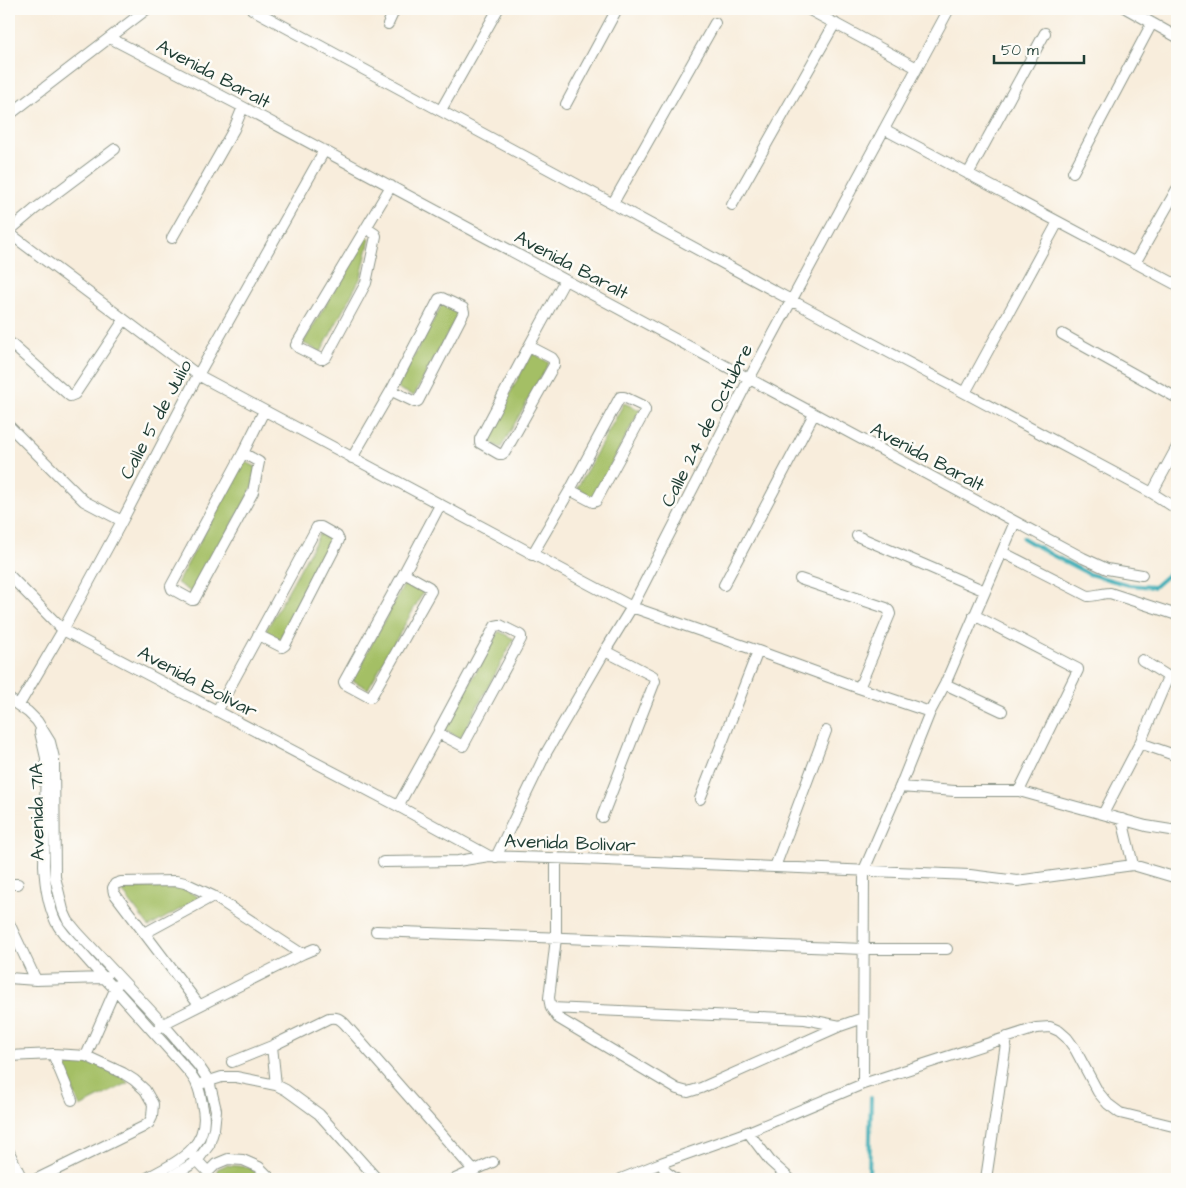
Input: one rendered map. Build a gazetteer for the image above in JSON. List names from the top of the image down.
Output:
{
  "streets": {
    "street": [
      "Avenida Baralt",
      "Calle 5 de Julio",
      "Calle 24 de Octubre",
      "Avenida Bolivar",
      "Avenida 71A"
    ]
  },
  "crossings": [
    ["Avenida Baralt", "Calle 5 de Julio"],
    ["Avenida Baralt", "Calle 24 de Octubre"],
    ["Calle 5 de Julio", "Avenida Bolivar"],
    ["Calle 24 de Octubre", "Avenida Bolivar"]
  ],
  "scale_bar": "50 m"
}
